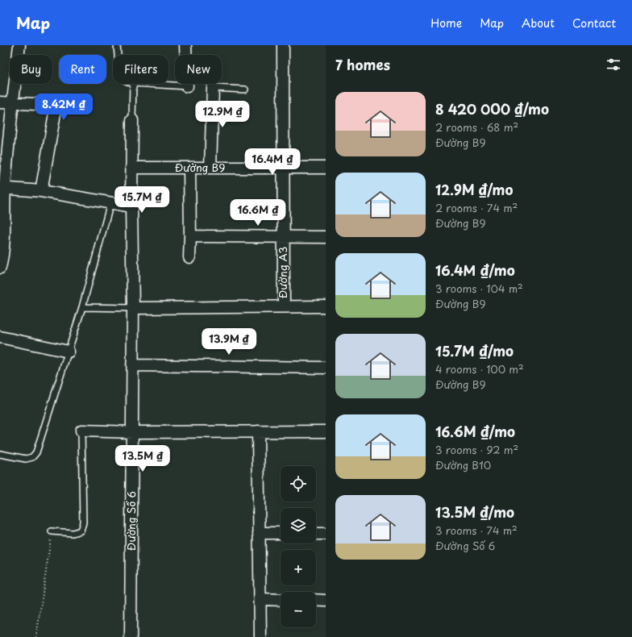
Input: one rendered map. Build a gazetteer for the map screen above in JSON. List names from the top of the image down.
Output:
{
  "streets": {
    "street": ["Đường B9", "Đường A3", "Đường Số 6"]
  },
  "crossings": [
    ["Đường B9", "Đường A3"],
    ["Đường B9", "Đường Số 6"]
  ],
  "page": {
    "header": "Map",
    "nav": [
      "Home",
      "Map",
      "About",
      "Contact"
    ],
    "heading": "7 homes",
    "chip": [
      "Buy",
      "Rent",
      "Filters",
      "New"
    ],
    "list": [
      {
        "name": "8 420 000 ₫/mo",
        "note": "2 rooms · 68 m² · Đường B9"
      },
      {
        "name": "12.9M ₫/mo",
        "note": "2 rooms · 74 m² · Đường B9"
      },
      {
        "name": "16.4M ₫/mo",
        "note": "3 rooms · 104 m² · Đường B9"
      },
      {
        "name": "15.7M ₫/mo",
        "note": "4 rooms · 100 m² · Đường B9"
      },
      {
        "name": "16.6M ₫/mo",
        "note": "3 rooms · 92 m² · Đường B10"
      },
      {
        "name": "13.5M ₫/mo",
        "note": "3 rooms · 74 m² · Đường Số 6"
      }
    ],
    "price": [
      "8.42M ₫",
      "12.9M ₫",
      "16.4M ₫",
      "15.7M ₫",
      "16.6M ₫",
      "13.9M ₫",
      "13.5M ₫"
    ],
    "map_buttons": ["+", "−"]
  }
}
